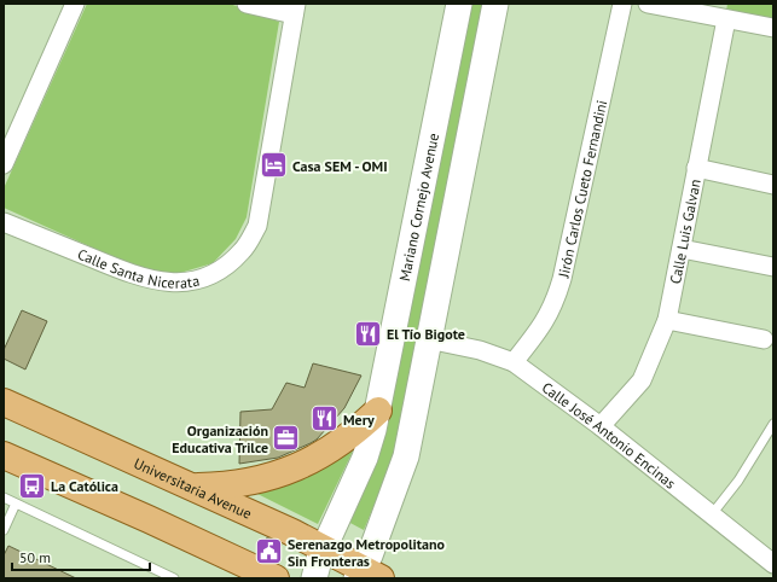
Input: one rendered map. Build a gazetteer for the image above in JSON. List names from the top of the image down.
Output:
{
  "streets": {
    "main road": ["Mariano Cornejo Avenue", "Universitaria Avenue"],
    "street": [
      "Jirón Carlos Cueto Fernandini",
      "Calle Luis Galvan",
      "Calle Santa Nicerata",
      "Calle José Antonio Encinas"
    ]
  },
  "crossings": [
    ["Jirón Carlos Cueto Fernandini", "Calle José Antonio Encinas"],
    ["Mariano Cornejo Avenue", "Universitaria Avenue"],
    ["Calle Luis Galvan", "Calle José Antonio Encinas"]
  ],
  "places": {
    "hotel": ["Casa SEM - OMI"],
    "restaurant": ["El Tío Bigote", "Mery"],
    "office": ["Organización Educativa Trilce"],
    "bus stop": ["La Católica"],
    "public building": ["Serenazgo Metropolitano Sin Fronteras"]
  },
  "scale_bar": "50 m"
}
